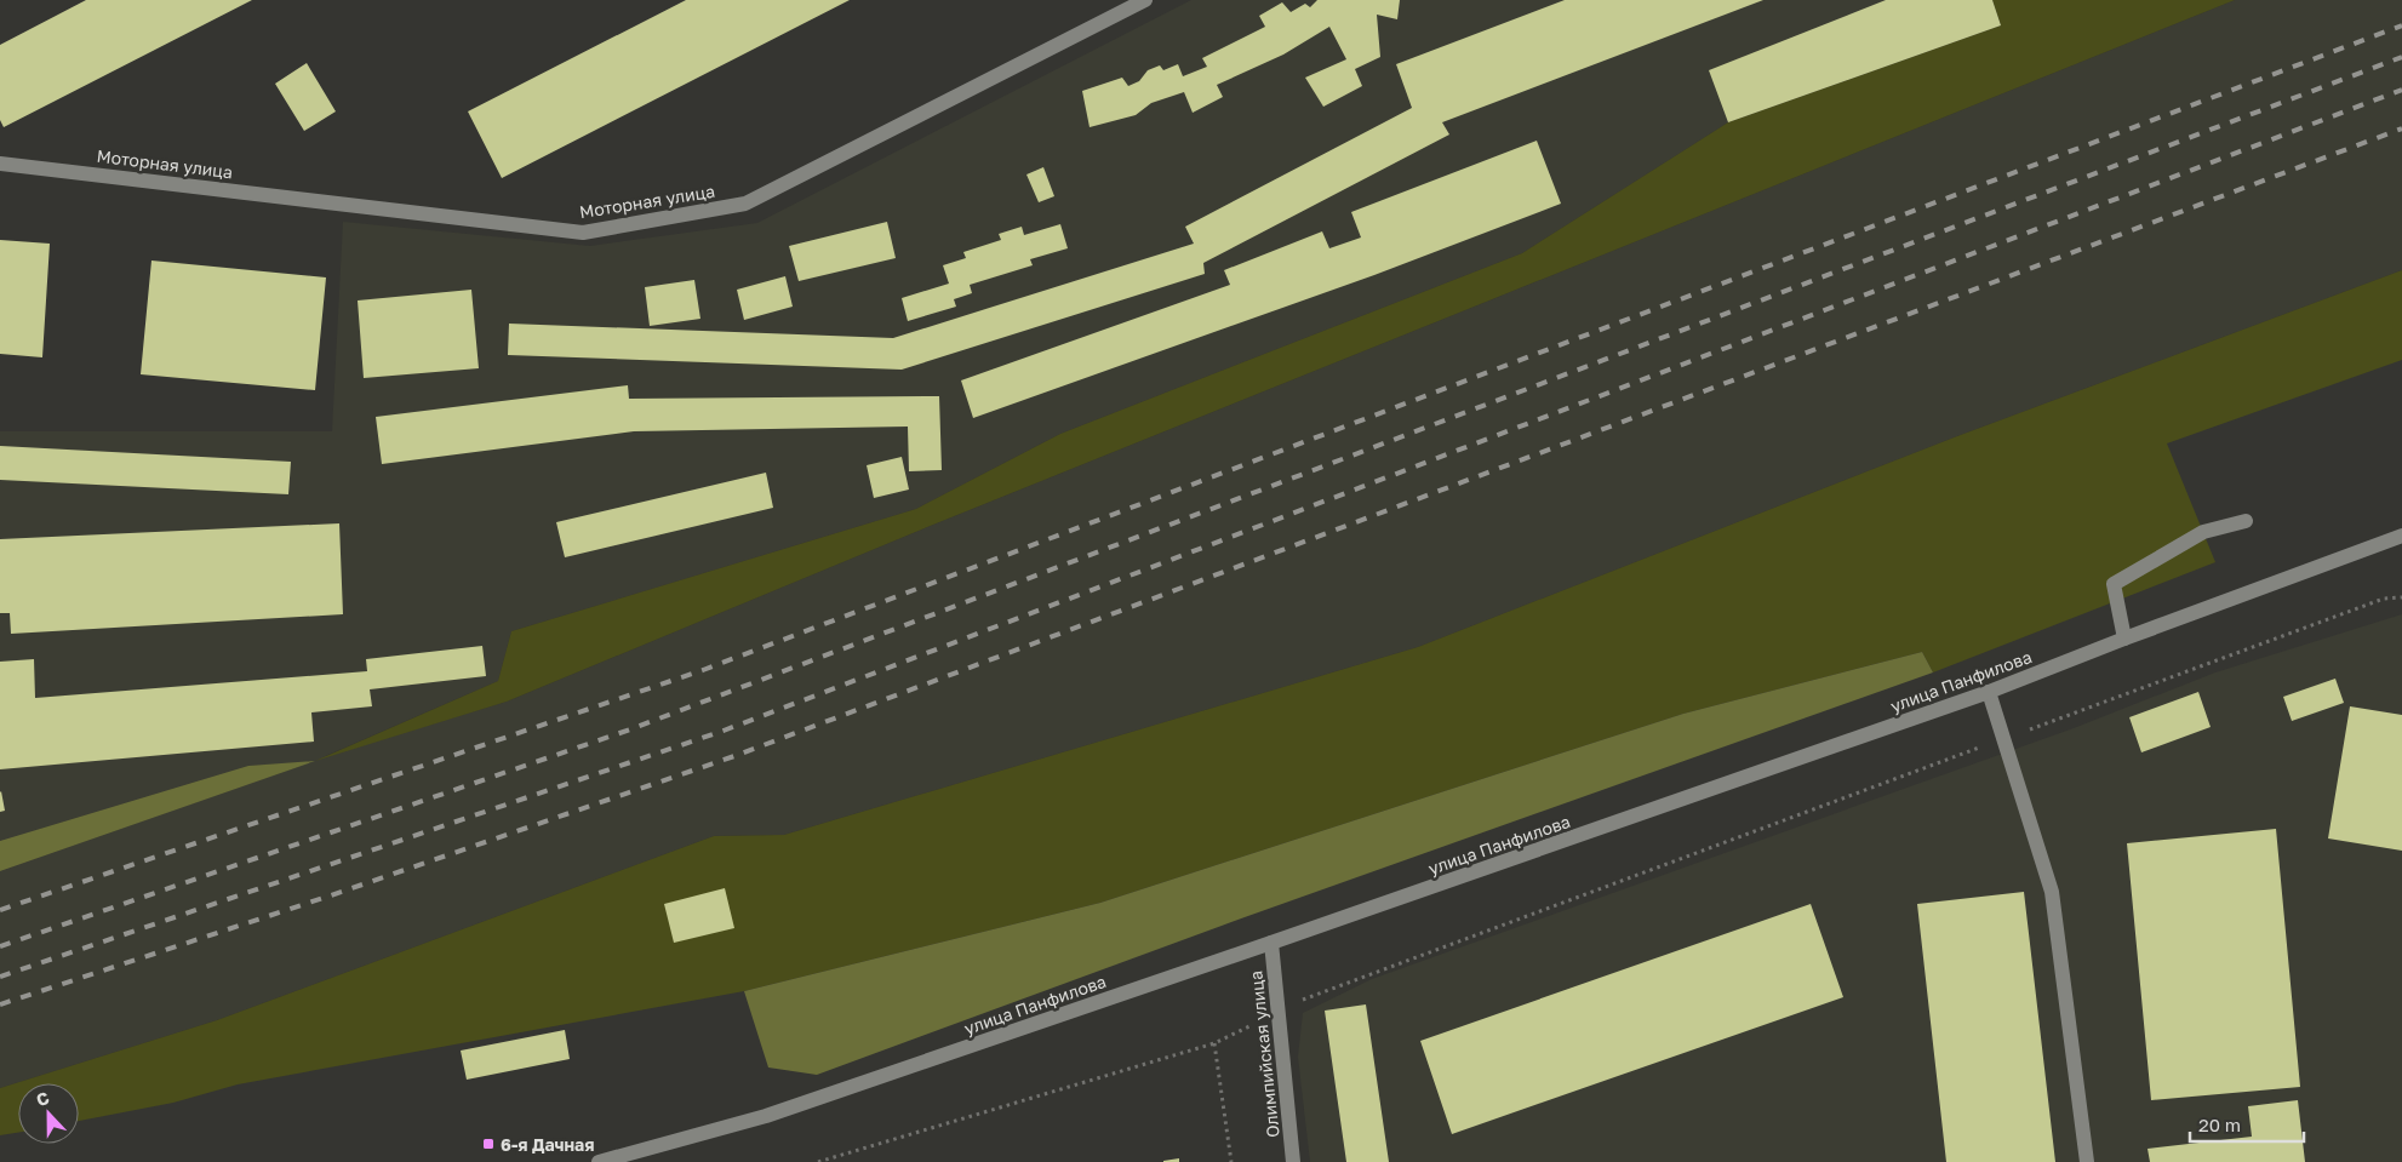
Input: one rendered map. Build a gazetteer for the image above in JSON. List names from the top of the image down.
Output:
{
  "streets": {
    "main road": ["Моторная улица", "улица Панфилова", "Олимпийская улица"]
  },
  "crossings": [
    ["улица Панфилова", "Олимпийская улица"]
  ],
  "places": {
    "transit": ["6-я Дачная"]
  },
  "scale_bar": "20 m",
  "north": "top"
}
